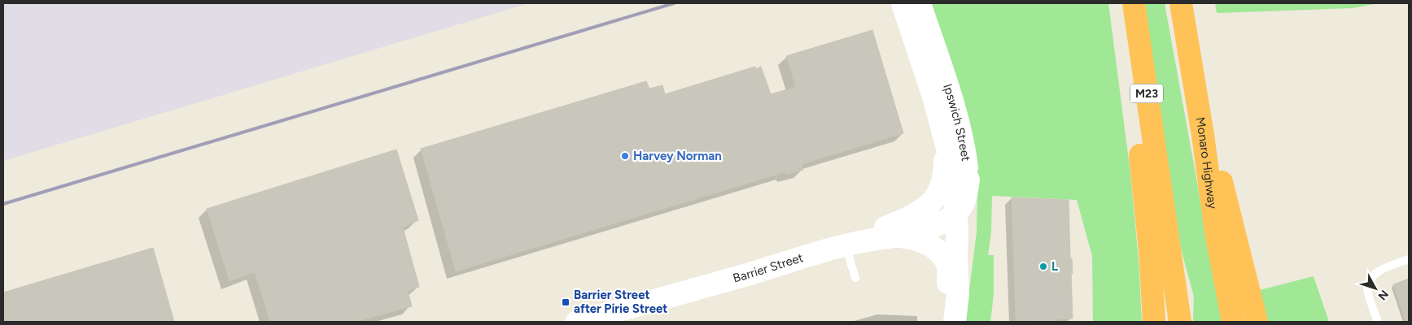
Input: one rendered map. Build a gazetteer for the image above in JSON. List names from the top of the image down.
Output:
{
  "streets": {
    "highway": ["M23", "Monaro Highway"],
    "street": ["Ipswich Street", "Barrier Street"]
  },
  "crossings": [
    ["Ipswich Street", "Barrier Street"]
  ],
  "places": {
    "other": ["Harvey Norman", "L"],
    "transit": ["Barrier Street after Pirie Street"]
  },
  "north": "bottom right"
}
